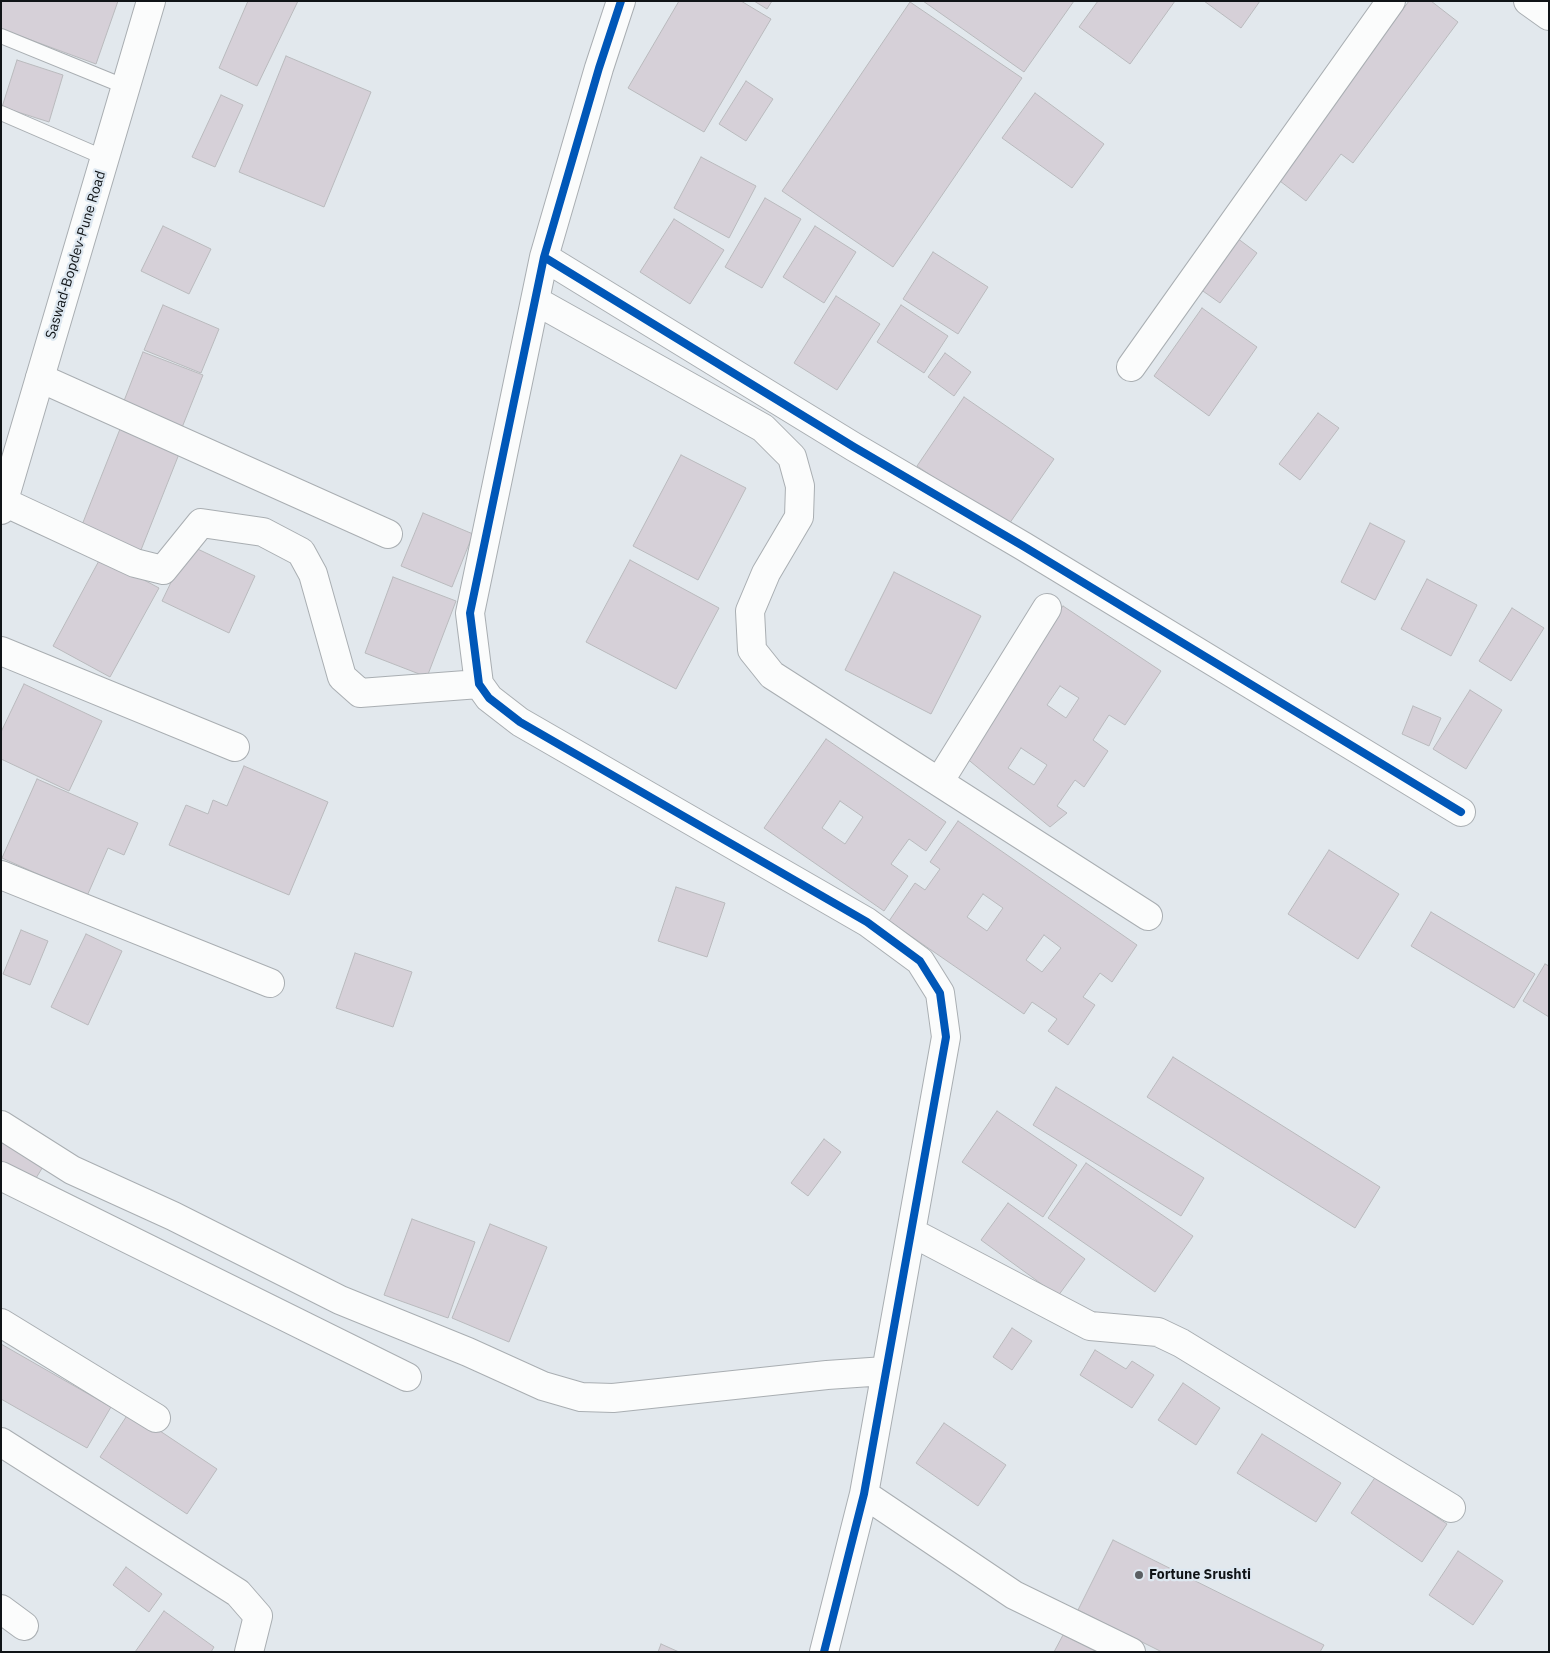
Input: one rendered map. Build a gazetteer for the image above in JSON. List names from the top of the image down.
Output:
{
  "streets": {
    "street": ["Saswad-Bopdev-Pune Road"]
  },
  "places": ["Fortune Srushti"]
}
